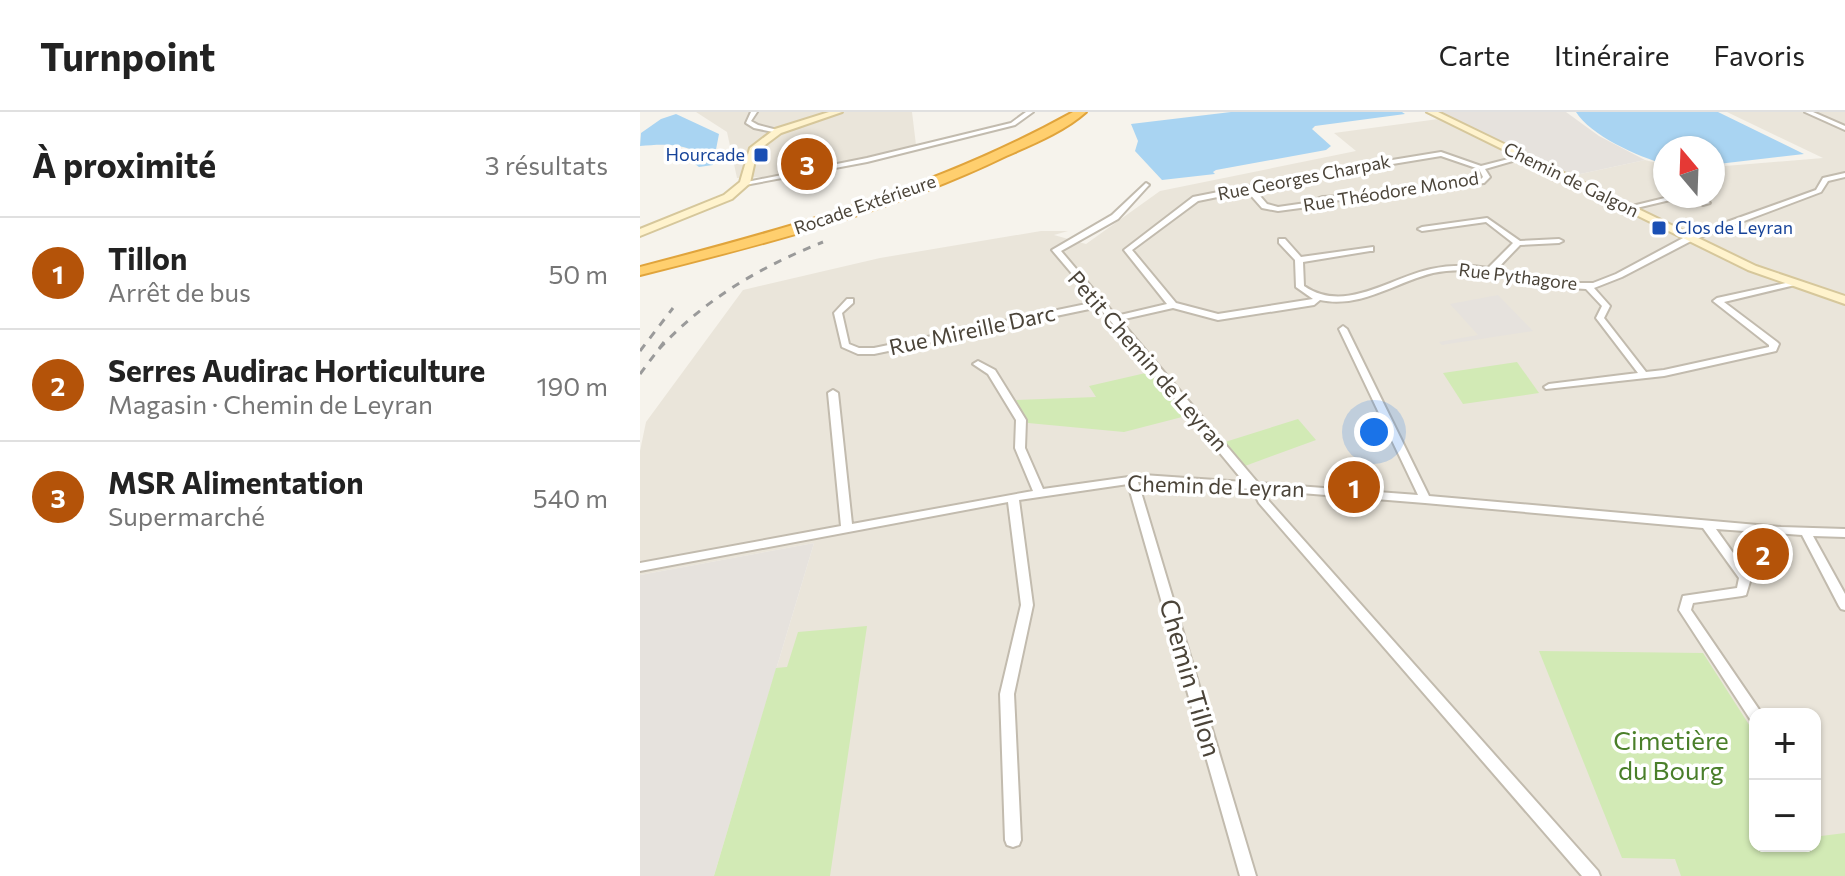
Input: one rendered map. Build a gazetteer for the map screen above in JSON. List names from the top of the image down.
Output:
{
  "streets": {
    "highway": ["Rocade Extérieure"],
    "main road": ["Chemin de Galgon"],
    "street": [
      "Rue Georges Charpak",
      "Rue Théodore Monod",
      "Rue Pythagore",
      "Rue Mireille Darc",
      "Petit Chemin de Leyran",
      "Chemin de Leyran",
      "Chemin Tillon"
    ]
  },
  "crossings": [
    ["Rue Georges Charpak", "Rue Théodore Monod"],
    ["Rue Georges Charpak", "Rue Pythagore"],
    ["Chemin de Galgon", "Rue Théodore Monod"],
    ["Chemin de Galgon", "Rue Pythagore"],
    ["Rue Mireille Darc", "Petit Chemin de Leyran"],
    ["Petit Chemin de Leyran", "Chemin de Leyran"],
    ["Chemin de Leyran", "Chemin Tillon"]
  ],
  "parks": ["Cimetière du Bourg"],
  "places": {
    "transit": ["Hourcade", "Clos de Leyran"]
  },
  "north": "top",
  "page": {
    "header": "Turnpoint",
    "nav": ["Carte", "Itinéraire", "Favoris"],
    "heading": ["À proximité", "3 résultats"],
    "pins": ["3", "1", "2"],
    "list": [
      {
        "mark": "1",
        "name": "Tillon",
        "note": "Arrêt de bus",
        "value": "50 m"
      },
      {
        "mark": "2",
        "name": "Serres Audirac Horticulture",
        "note": "Magasin · Chemin de Leyran",
        "value": "190 m"
      },
      {
        "mark": "3",
        "name": "MSR Alimentation",
        "note": "Supermarché",
        "value": "540 m"
      }
    ],
    "map_buttons": ["+", "−"]
  }
}
